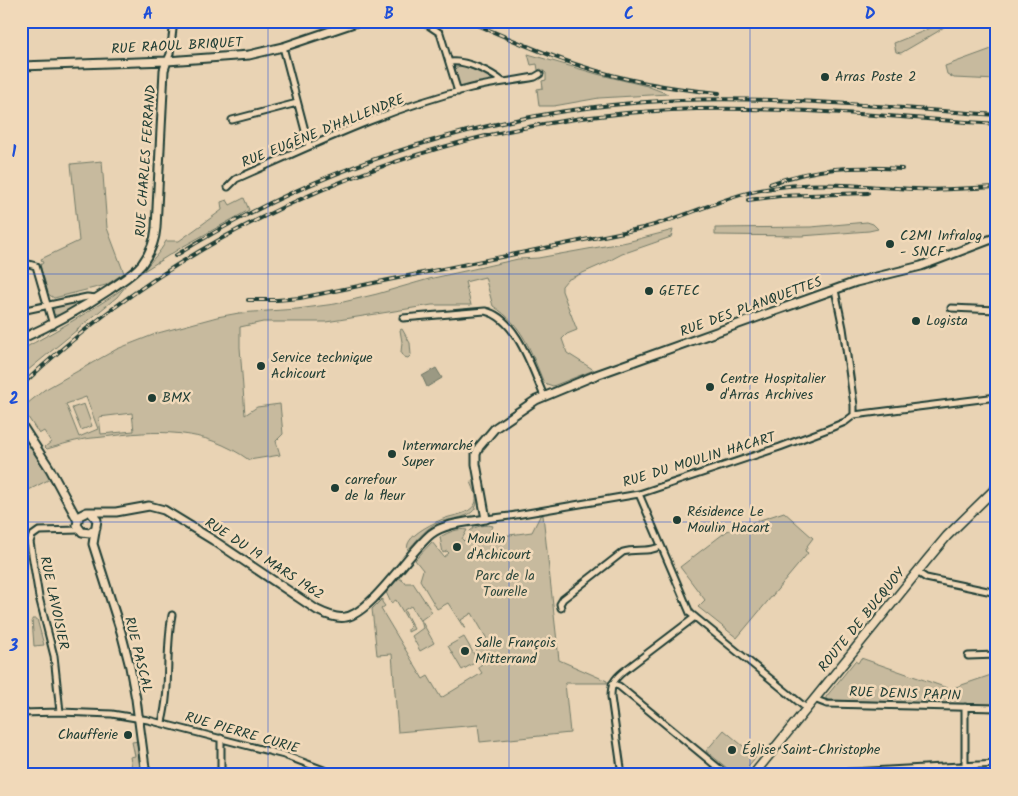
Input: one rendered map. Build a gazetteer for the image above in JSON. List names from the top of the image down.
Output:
{
  "streets": {
    "main road": ["ROUTE DE BUCQUOY"],
    "street": [
      "RUE RAOUL BRIQUET",
      "RUE EUGÈNE D'HALLENDRE",
      "RUE CHARLES FERRAND",
      "RUE DES PLANQUETTES",
      "RUE DU MOULIN HACART",
      "RUE DU 19 MARS 1962",
      "RUE LAVOISIER",
      "RUE PASCAL",
      "RUE DENIS PAPIN",
      "RUE PIERRE CURIE"
    ]
  },
  "crossings": [
    ["RUE RAOUL BRIQUET", "RUE CHARLES FERRAND"],
    ["RUE DES PLANQUETTES", "RUE DU MOULIN HACART"],
    ["RUE DES PLANQUETTES", "RUE DU 19 MARS 1962"],
    ["RUE DU MOULIN HACART", "RUE DU 19 MARS 1962"],
    ["RUE DU 19 MARS 1962", "RUE LAVOISIER"],
    ["RUE DU 19 MARS 1962", "RUE PASCAL"],
    ["RUE LAVOISIER", "RUE PASCAL"],
    ["RUE LAVOISIER", "RUE PIERRE CURIE"],
    ["ROUTE DE BUCQUOY", "RUE DENIS PAPIN"],
    ["RUE PASCAL", "RUE PIERRE CURIE"]
  ],
  "parks": ["Parc de la Tourelle"],
  "places": [
    "Arras Poste 2",
    "C2MI Infralog - SNCF",
    "GETEC",
    "Logista",
    "Service technique Achicourt",
    "Centre Hospitalier d'Arras Archives",
    "BMX",
    "Intermarché Super",
    "carrefour de la fleur",
    "Résidence Le Moulin Hacart",
    "Moulin d'Achicourt",
    "Salle François Mitterrand",
    "Chaufferie",
    "Église Saint-Christophe"
  ],
  "grid": {
    "columns": [
      "A",
      "B",
      "C",
      "D"
    ],
    "rows": ["1", "2", "3"]
  }
}
